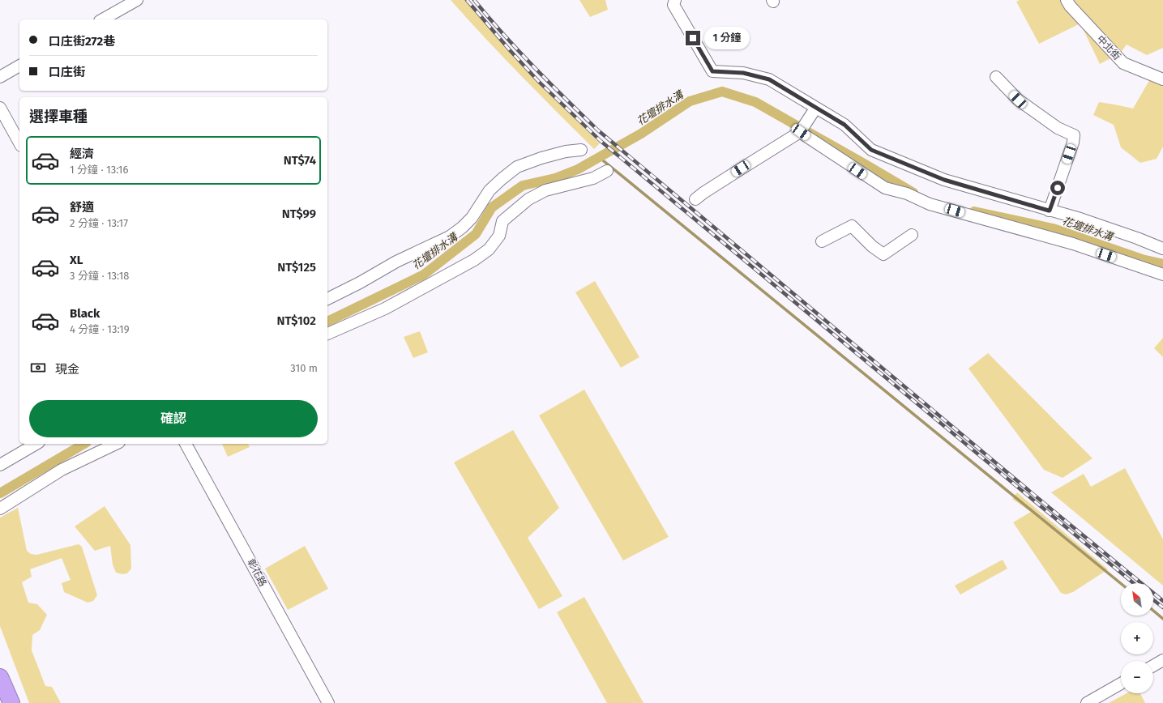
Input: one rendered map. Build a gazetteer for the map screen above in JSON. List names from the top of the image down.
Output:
{
  "streets": {
    "street": ["中北街", "彰花路"]
  },
  "water": ["花壇排水溝"],
  "north": "top left",
  "page": {
    "banner": ["口庄街272巷", "口庄街"],
    "bubble": "1 分鐘",
    "heading": "選擇車種",
    "list": [
      {
        "name": "經濟",
        "note": "1 分鐘 · 13:16",
        "value": "NT$74"
      },
      {
        "name": "舒適",
        "note": "2 分鐘 · 13:17",
        "value": "NT$99"
      },
      {
        "name": "XL",
        "note": "3 分鐘 · 13:18",
        "value": "NT$125"
      },
      {
        "name": "Black",
        "note": "4 分鐘 · 13:19",
        "value": "NT$102"
      }
    ],
    "pay": ["現金", "310 m"],
    "buttons": "確認",
    "map_buttons": ["+", "−"]
  }
}
